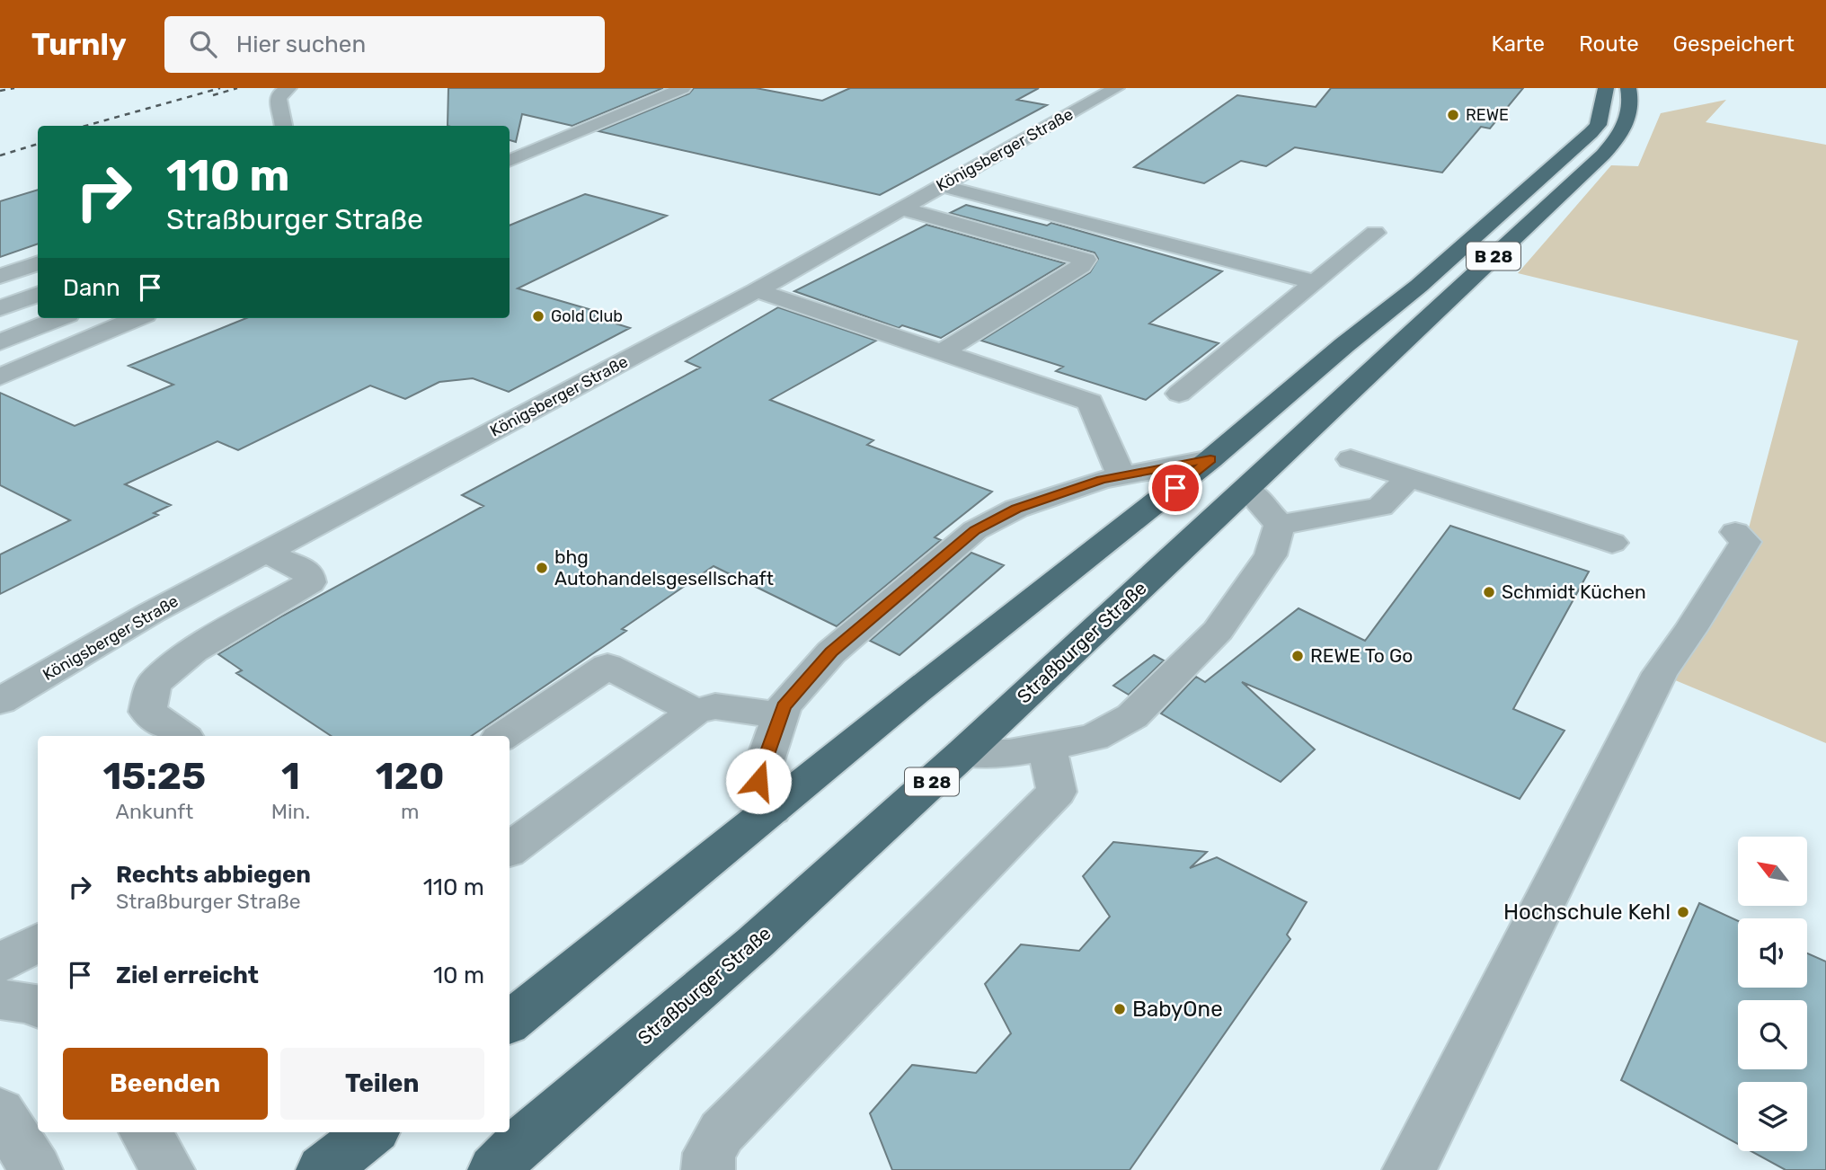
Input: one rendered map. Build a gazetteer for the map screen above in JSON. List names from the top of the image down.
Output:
{
  "streets": {
    "highway": ["B 28", "Straßburger Straße"],
    "street": ["Königsberger Straße"]
  },
  "places": [
    "REWE",
    "Gold Club",
    "bhg Autohandelsgesellschaft",
    "Schmidt Küchen",
    "REWE To Go",
    "Hochschule Kehl",
    "BabyOne"
  ],
  "north": "top left",
  "page": {
    "header": "Turnly",
    "search": "Hier suchen",
    "nav": ["Karte", "Route", "Gespeichert"],
    "turn": ["110 m", "Straßburger Straße"],
    "then": "Dann",
    "eta": [
      "15:25",
      "Ankunft",
      "1",
      "Min.",
      "120",
      "m"
    ],
    "list": [
      {
        "name": "Rechts abbiegen",
        "note": "Straßburger Straße",
        "value": "110 m"
      },
      {
        "name": "Ziel erreicht",
        "value": "10 m"
      }
    ],
    "buttons": ["Beenden", "Teilen"]
  }
}
